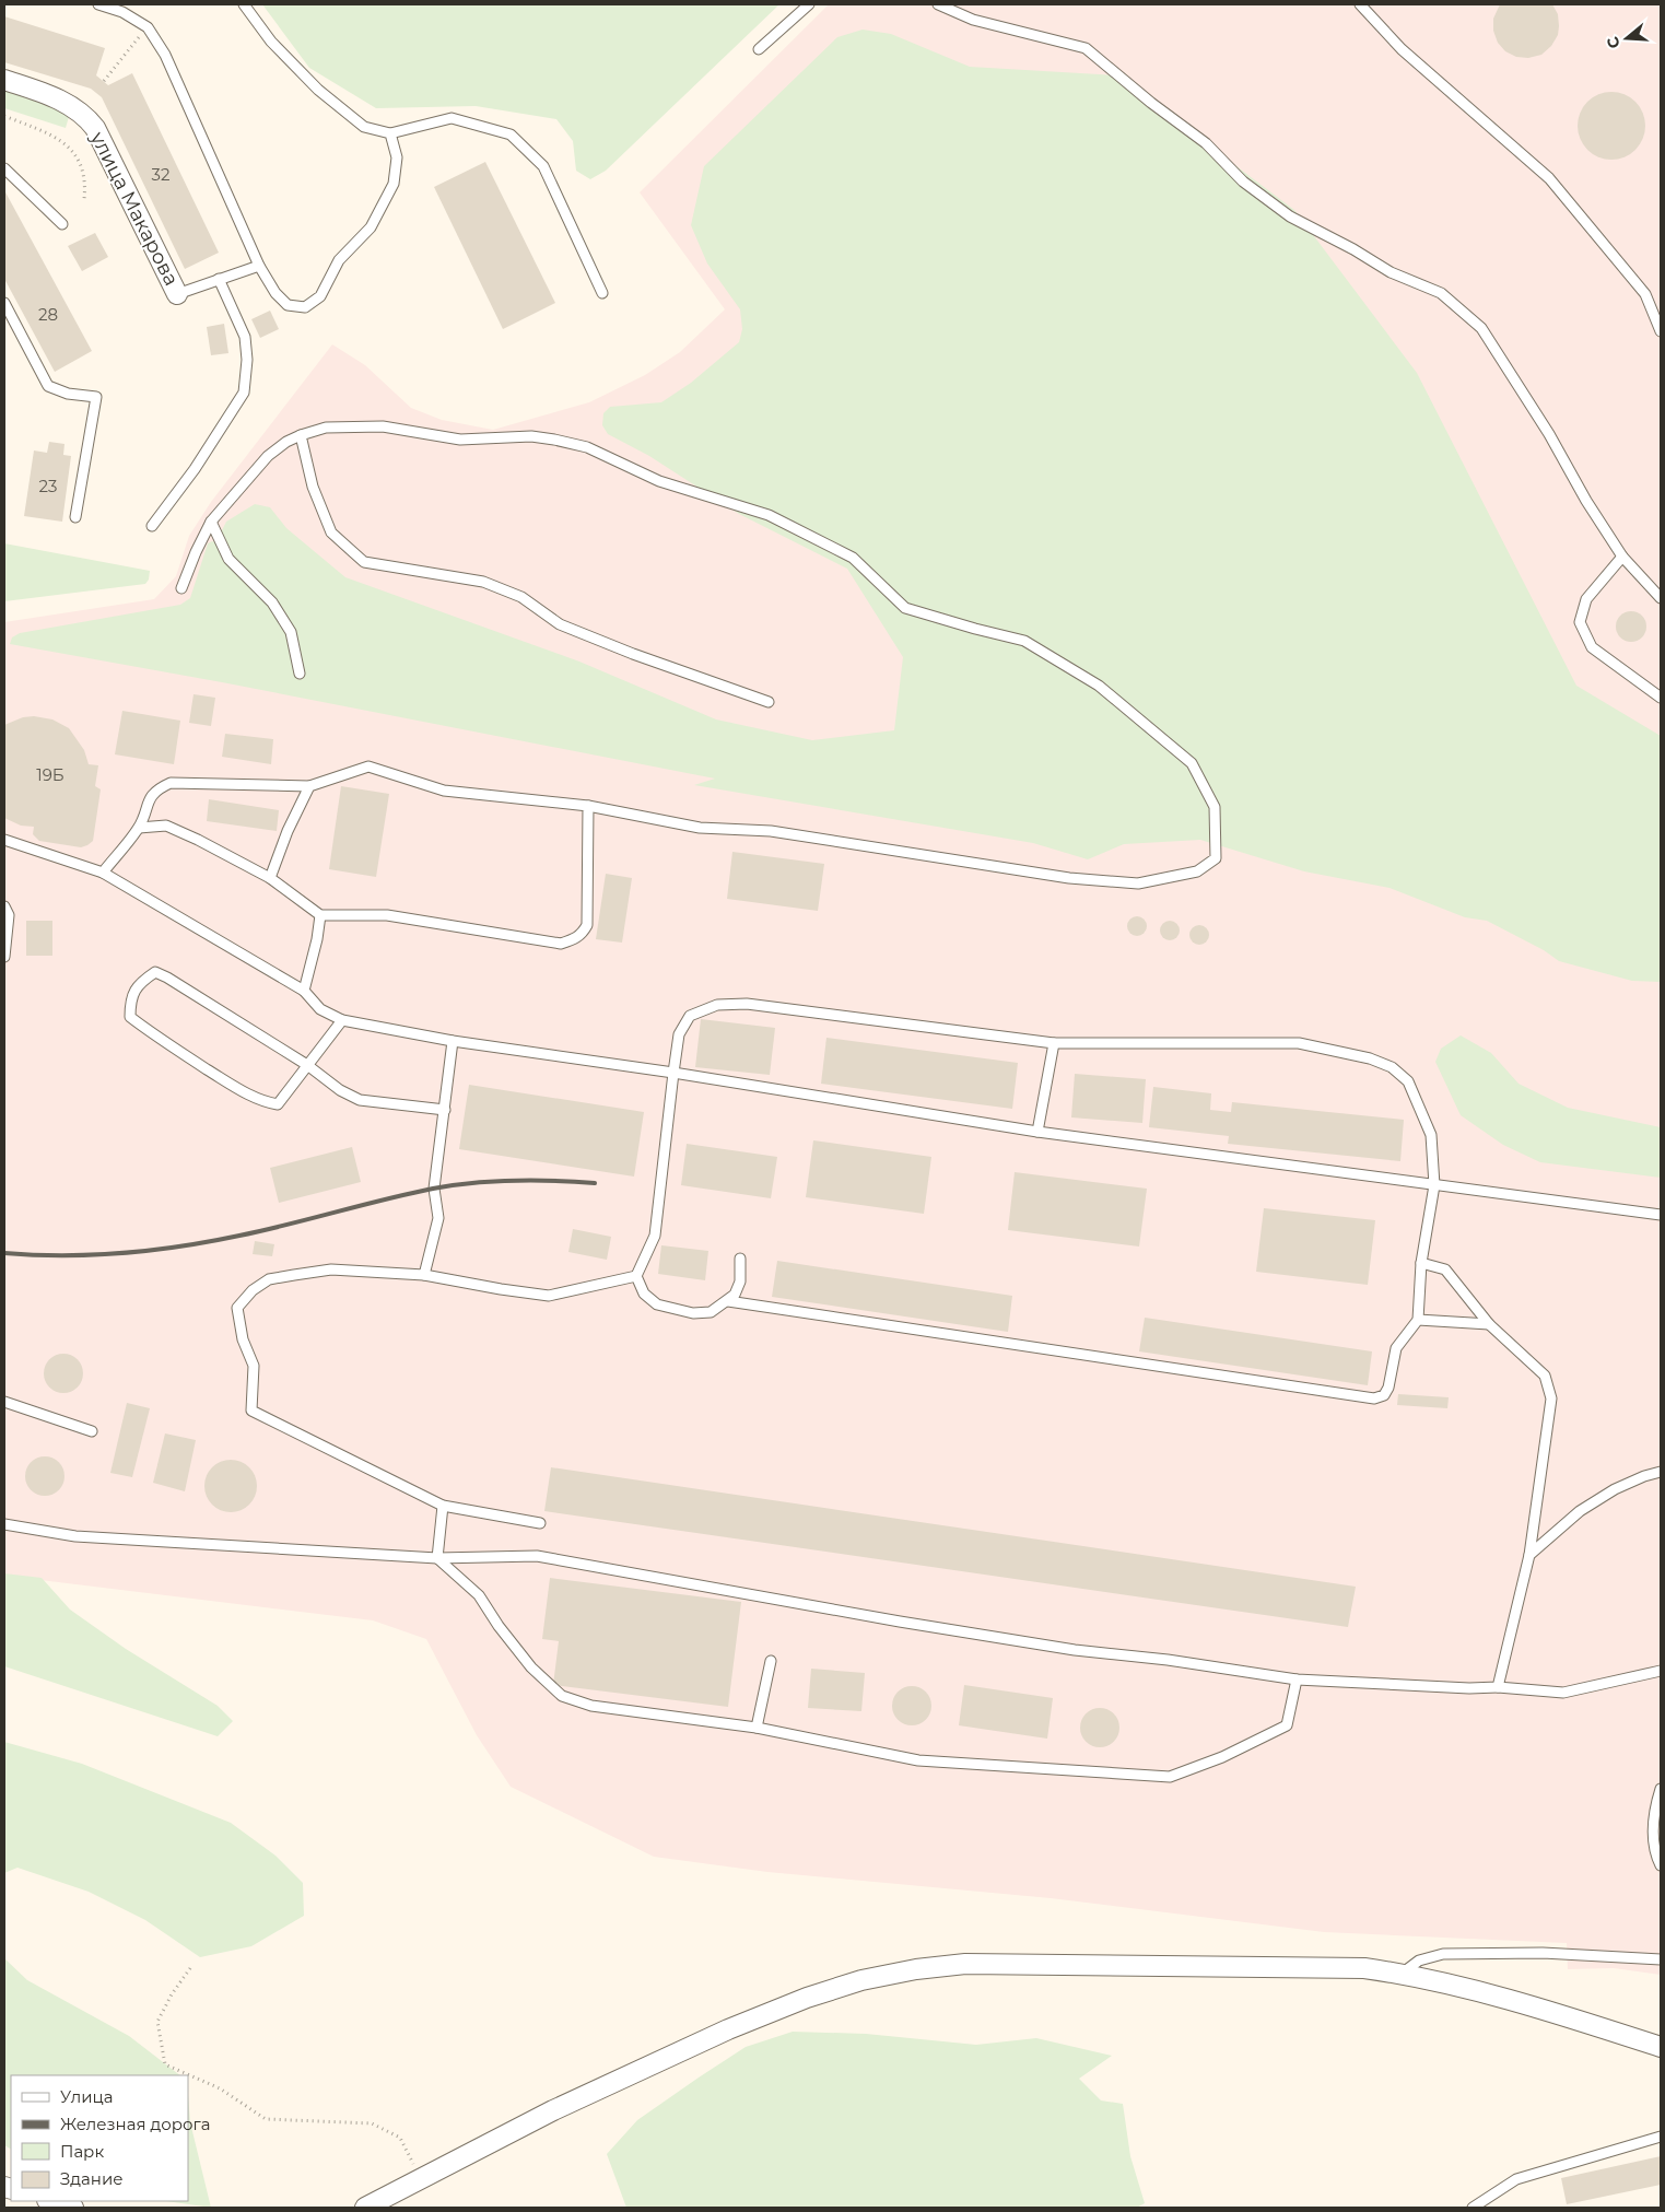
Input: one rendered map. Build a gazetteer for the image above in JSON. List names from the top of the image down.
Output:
{
  "streets": {
    "street": ["улица Макарова"]
  },
  "house_numbers": [
    "32",
    "28",
    "23",
    "19Б"
  ],
  "legend": [
    "Улица",
    "Железная дорога",
    "Парк",
    "Здание"
  ],
  "north": "left"
}
